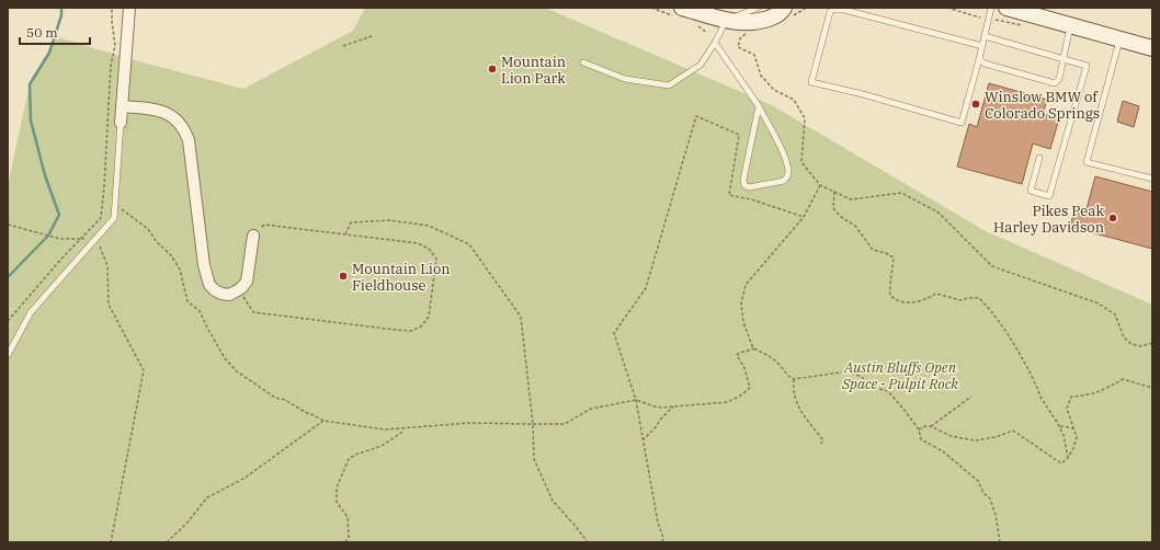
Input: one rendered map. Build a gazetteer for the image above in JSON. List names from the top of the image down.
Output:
{
  "parks": ["Austin Bluffs Open Space - Pulpit Rock"],
  "places": [
    "Mountain Lion Park",
    "Winslow BMW of Colorado Springs",
    "Pikes Peak Harley Davidson",
    "Mountain Lion Fieldhouse"
  ],
  "scale_bar": "50 m"
}
